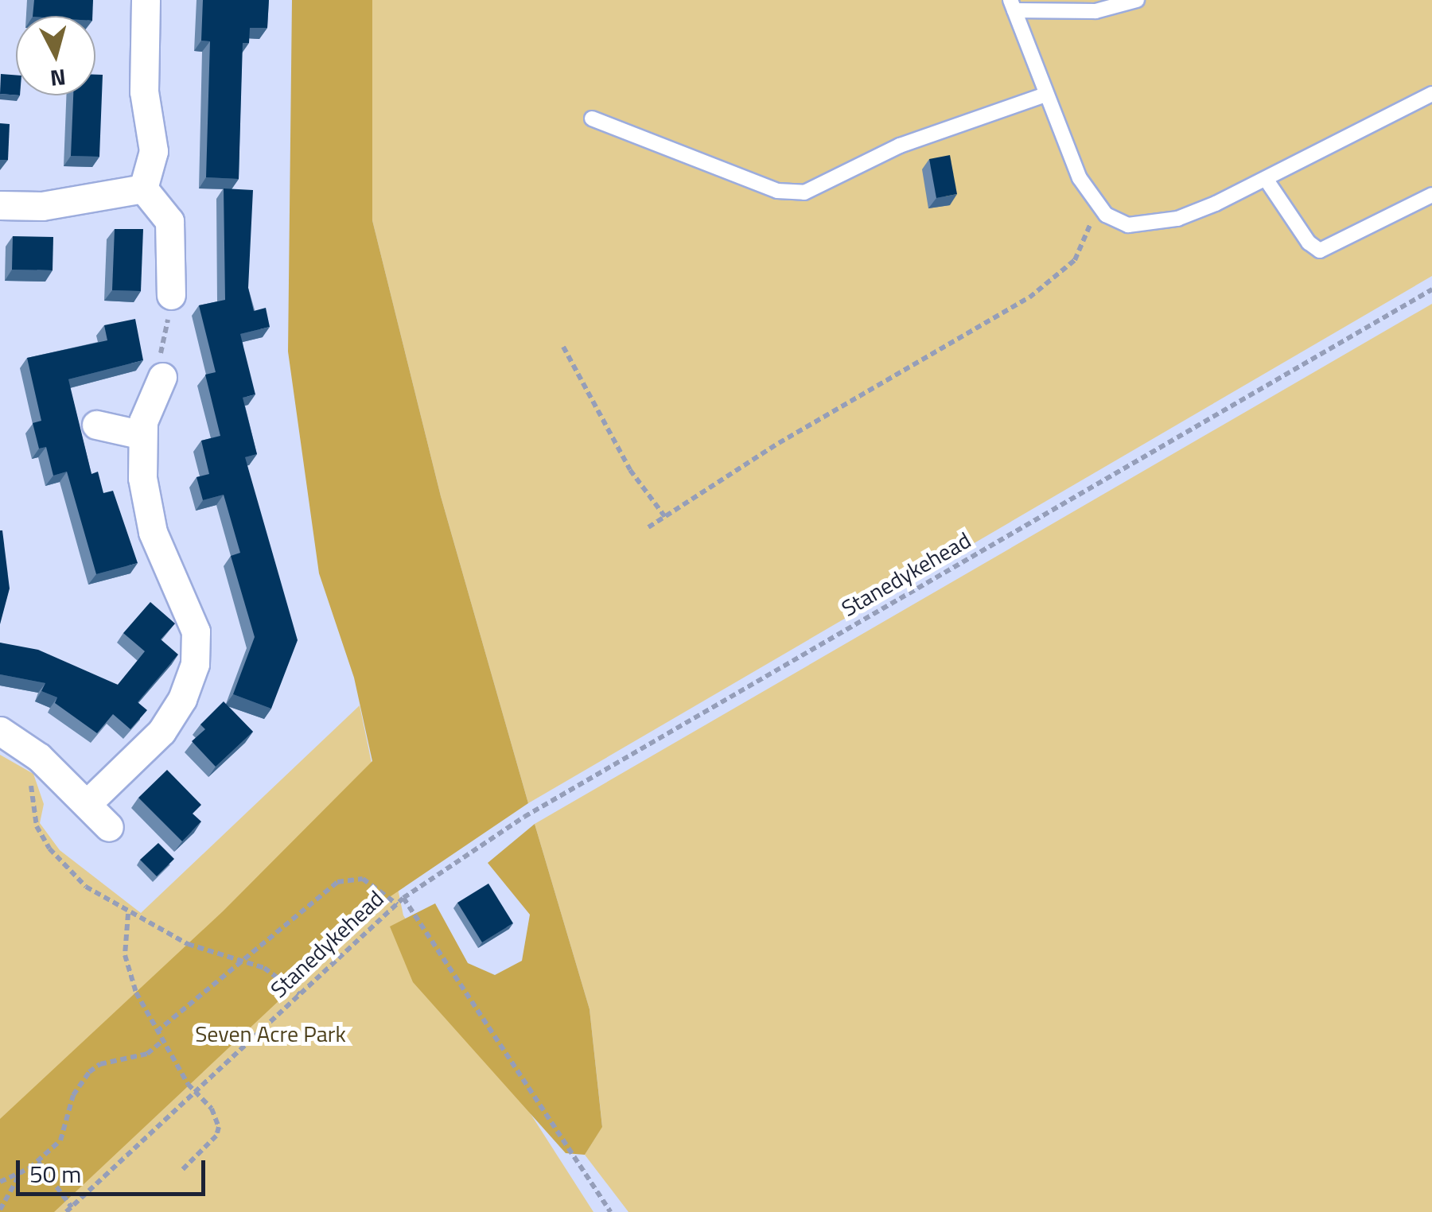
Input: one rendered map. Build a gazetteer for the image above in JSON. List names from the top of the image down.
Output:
{
  "streets": {
    "path": ["Stanedykehead"]
  },
  "parks": ["Seven Acre Park"],
  "scale_bar": "50 m",
  "north": "bottom"
}
